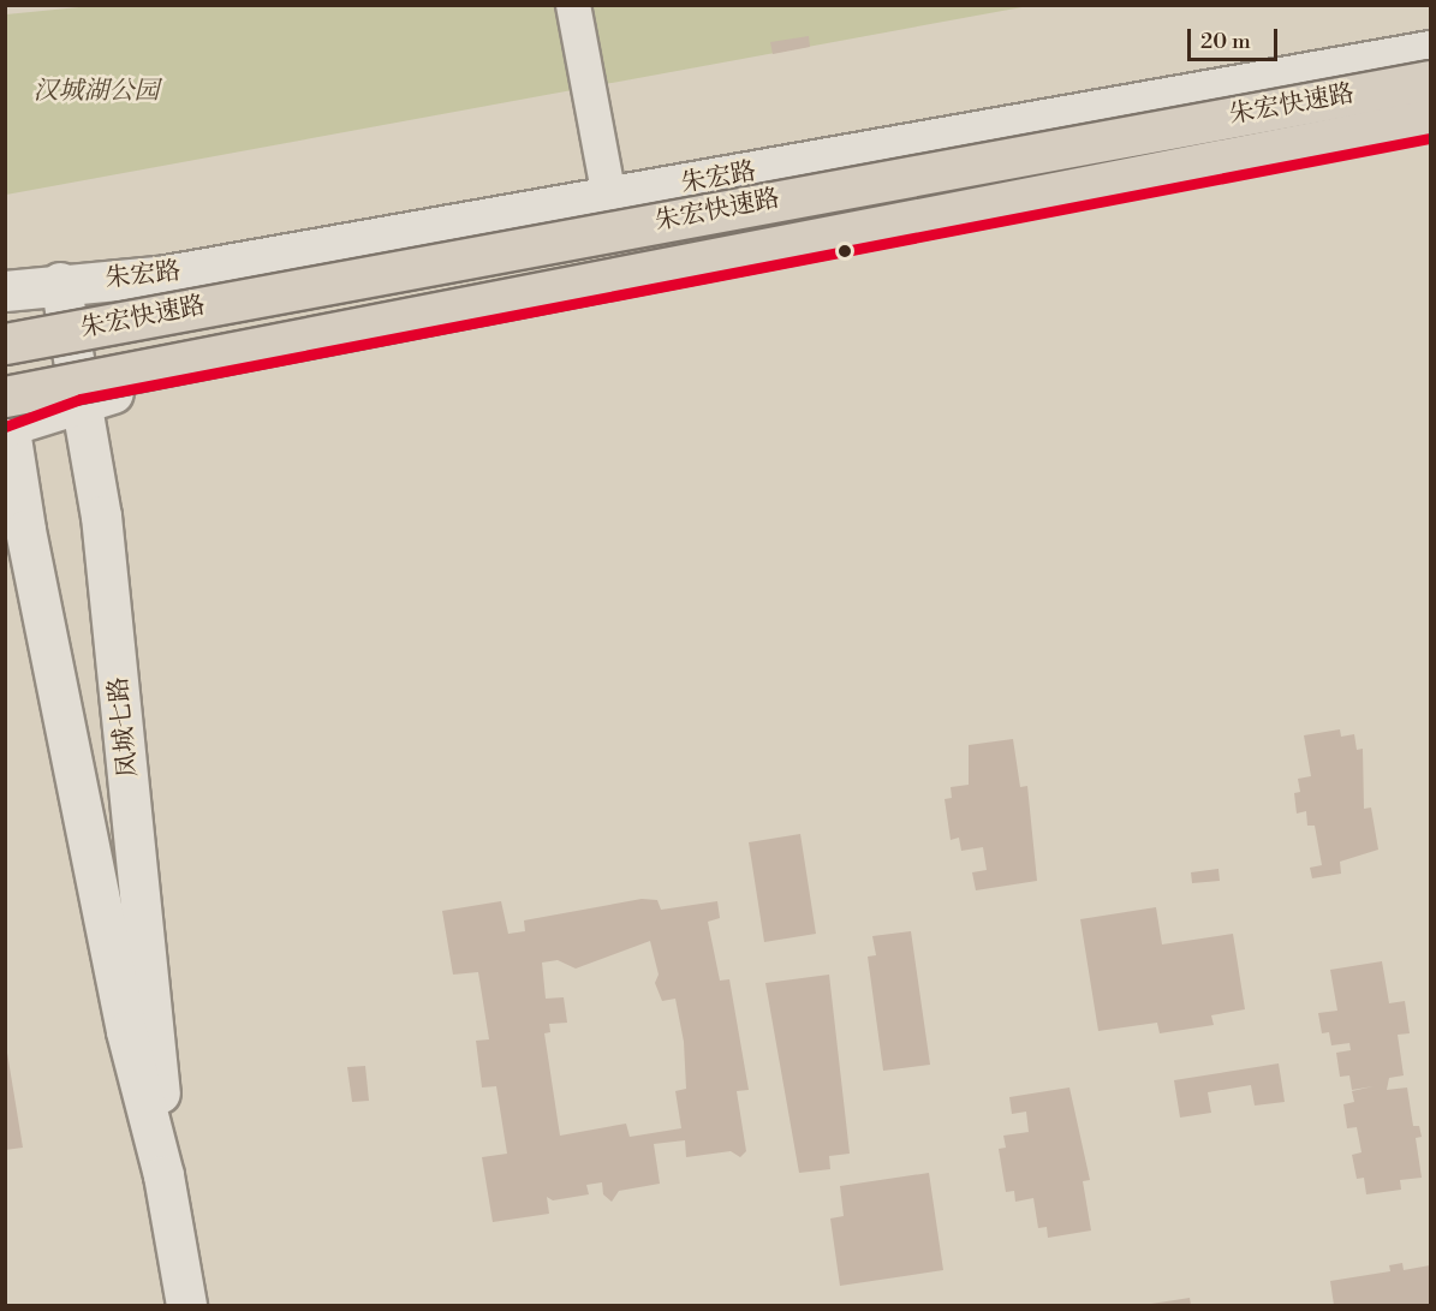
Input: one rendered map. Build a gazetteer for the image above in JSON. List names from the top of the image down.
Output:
{
  "streets": {
    "highway": ["朱宏快速路"],
    "main road": ["朱宏路", "凤城七路"]
  },
  "crossings": [
    ["朱宏快速路", "凤城七路"],
    ["朱宏路", "凤城七路"]
  ],
  "parks": ["汉城湖公园"],
  "scale_bar": "20 m"
}
